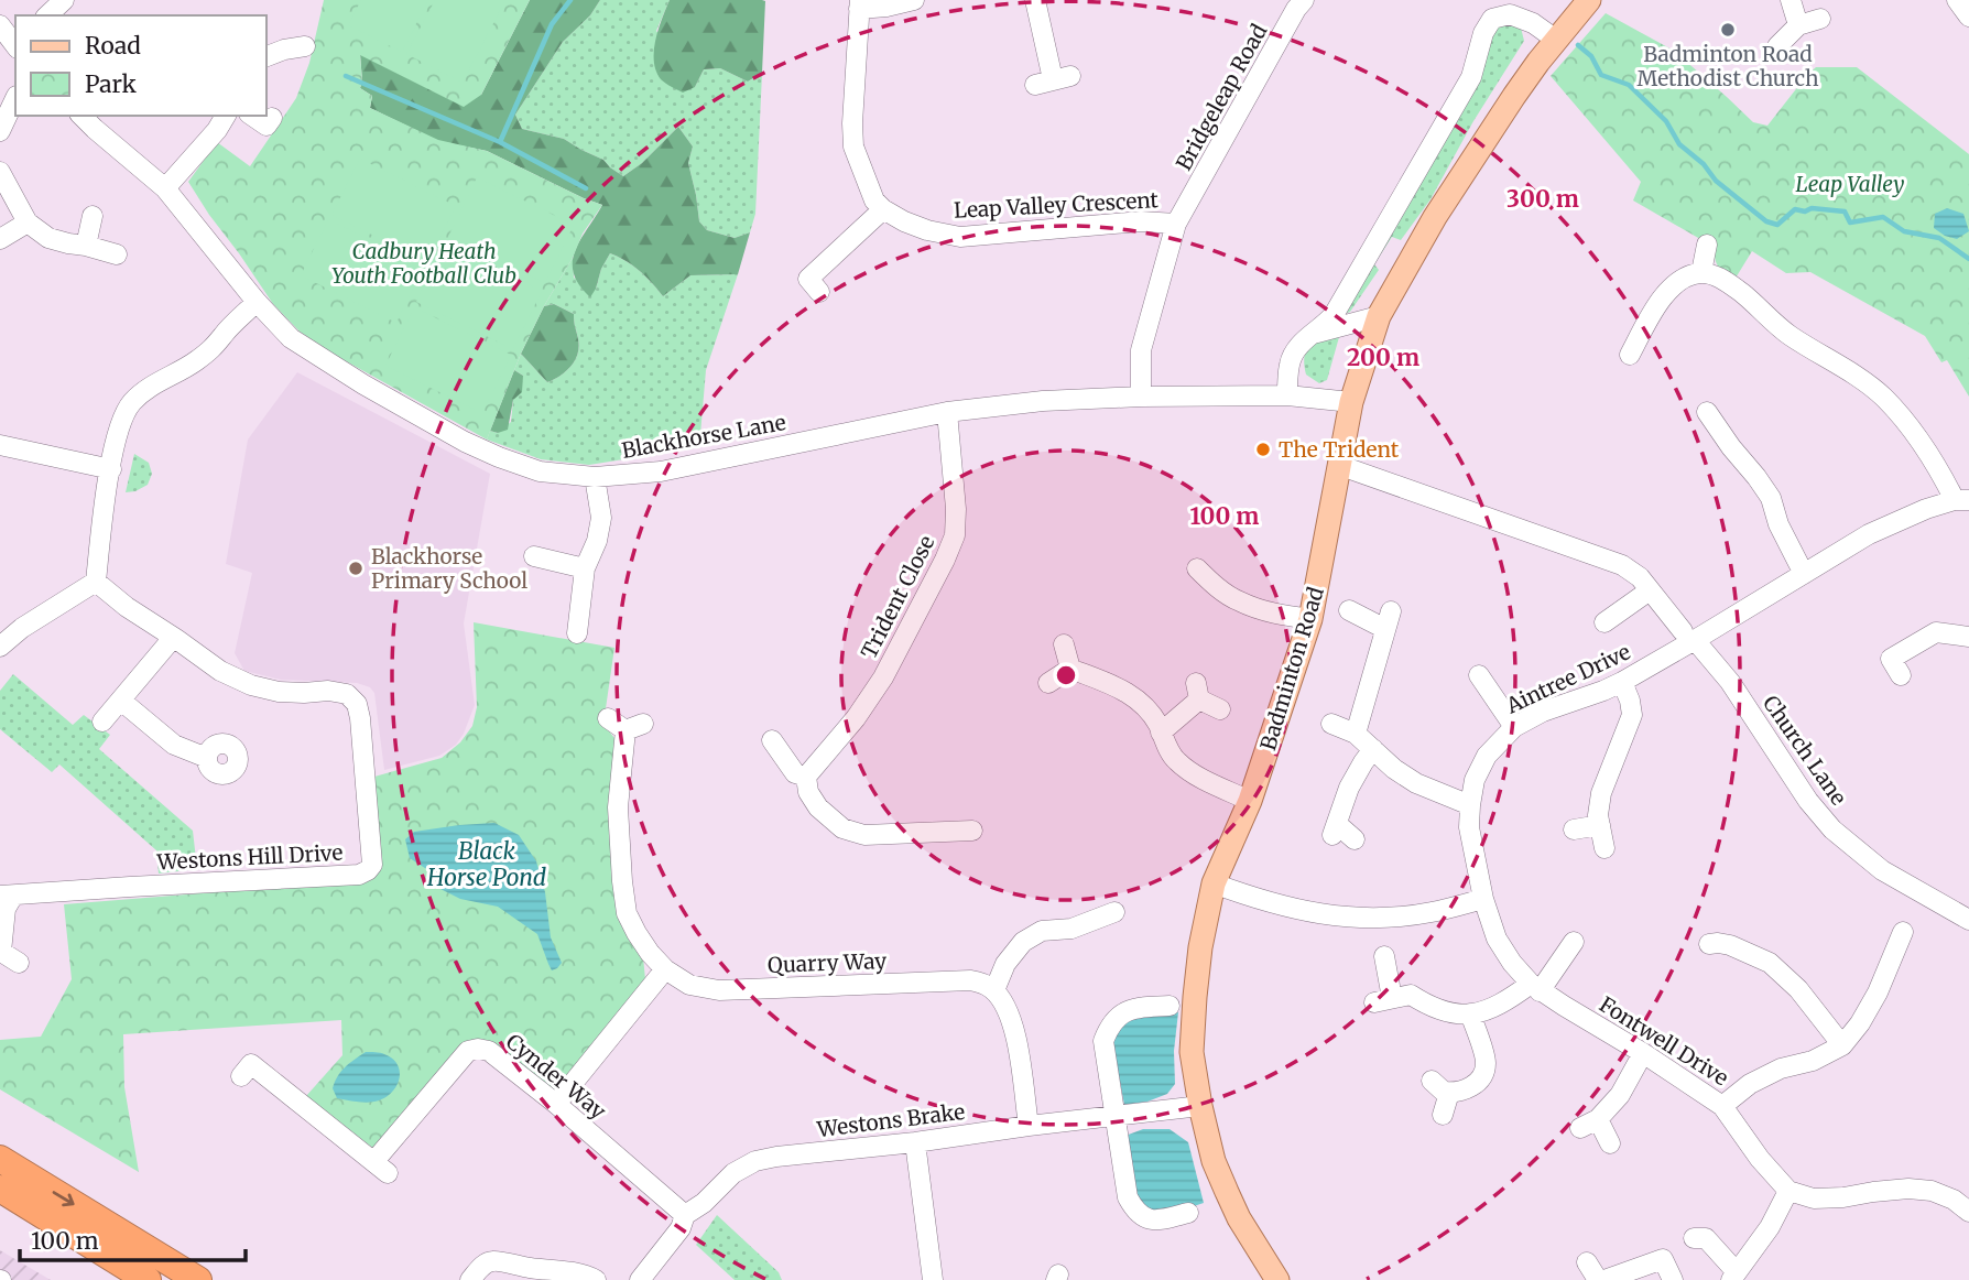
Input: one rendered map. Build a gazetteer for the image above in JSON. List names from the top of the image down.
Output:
{
  "streets": {
    "main road": ["Badminton Road"],
    "street": [
      "Bridgeleap Road",
      "Leap Valley Crescent",
      "Blackhorse Lane",
      "Trident Close",
      "Aintree Drive",
      "Church Lane",
      "Westons Hill Drive",
      "Quarry Way",
      "Fontwell Drive",
      "Cynder Way",
      "Westons Brake"
    ]
  },
  "crossings": [
    ["Bridgeleap Road", "Leap Valley Crescent"],
    ["Bridgeleap Road", "Blackhorse Lane"],
    ["Blackhorse Lane", "Trident Close"],
    ["Blackhorse Lane", "Badminton Road"],
    ["Badminton Road", "Church Lane"],
    ["Badminton Road", "Westons Brake"],
    ["Aintree Drive", "Church Lane"],
    ["Aintree Drive", "Fontwell Drive"],
    ["Cynder Way", "Westons Brake"]
  ],
  "water": ["Black Horse Pond"],
  "parks": ["Leap Valley", "Cadbury Heath Youth Football Club"],
  "places": ["Badminton Road Methodist Church", "The Trident", "Blackhorse Primary School"],
  "legend": ["Road", "Park"],
  "scale_bar": "100 m",
  "rings": ["300 m", "200 m", "100 m"]
}
